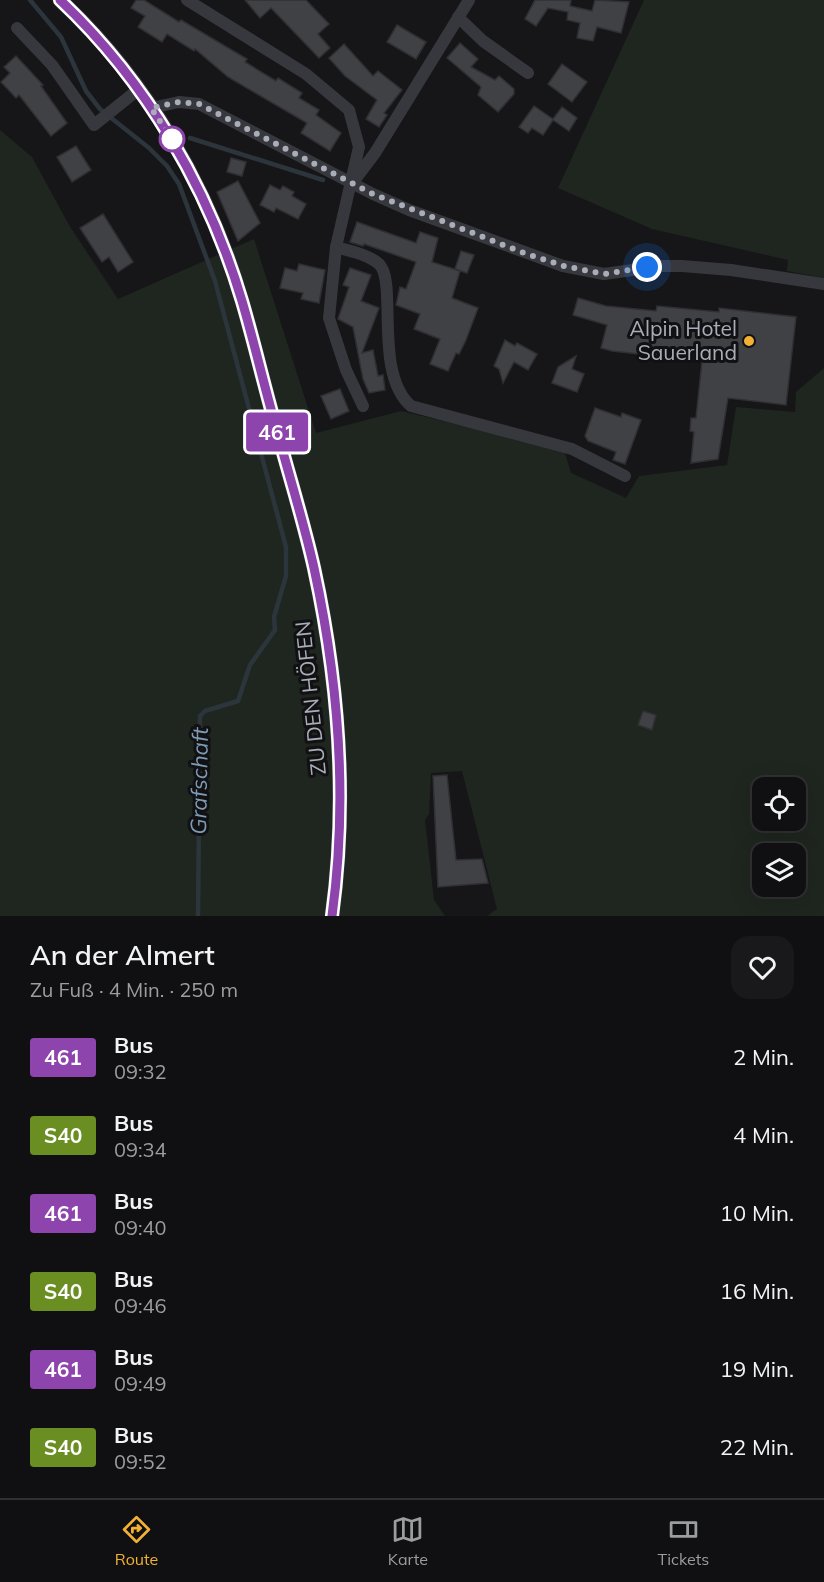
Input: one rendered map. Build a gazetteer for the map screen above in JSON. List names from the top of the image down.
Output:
{
  "streets": {
    "street": ["ZU DEN HÖFEN"]
  },
  "water": ["Grafschaft"],
  "places": ["Alpin Hotel Sauerland"],
  "lines": ["bus line 461"],
  "page": {
    "on_map": "461",
    "heading": ["An der Almert", "Zu Fuß · 4 Min. · 250 m"],
    "list": [
      {
        "mark": "461",
        "name": "Bus",
        "note": "09:32",
        "value": "2 Min."
      },
      {
        "mark": "S40",
        "name": "Bus",
        "note": "09:34",
        "value": "4 Min."
      },
      {
        "mark": "461",
        "name": "Bus",
        "note": "09:40",
        "value": "10 Min."
      },
      {
        "mark": "S40",
        "name": "Bus",
        "note": "09:46",
        "value": "16 Min."
      },
      {
        "mark": "461",
        "name": "Bus",
        "note": "09:49",
        "value": "19 Min."
      },
      {
        "mark": "S40",
        "name": "Bus",
        "note": "09:52",
        "value": "22 Min."
      }
    ],
    "tabs": ["Route", "Karte", "Tickets"]
  }
}
